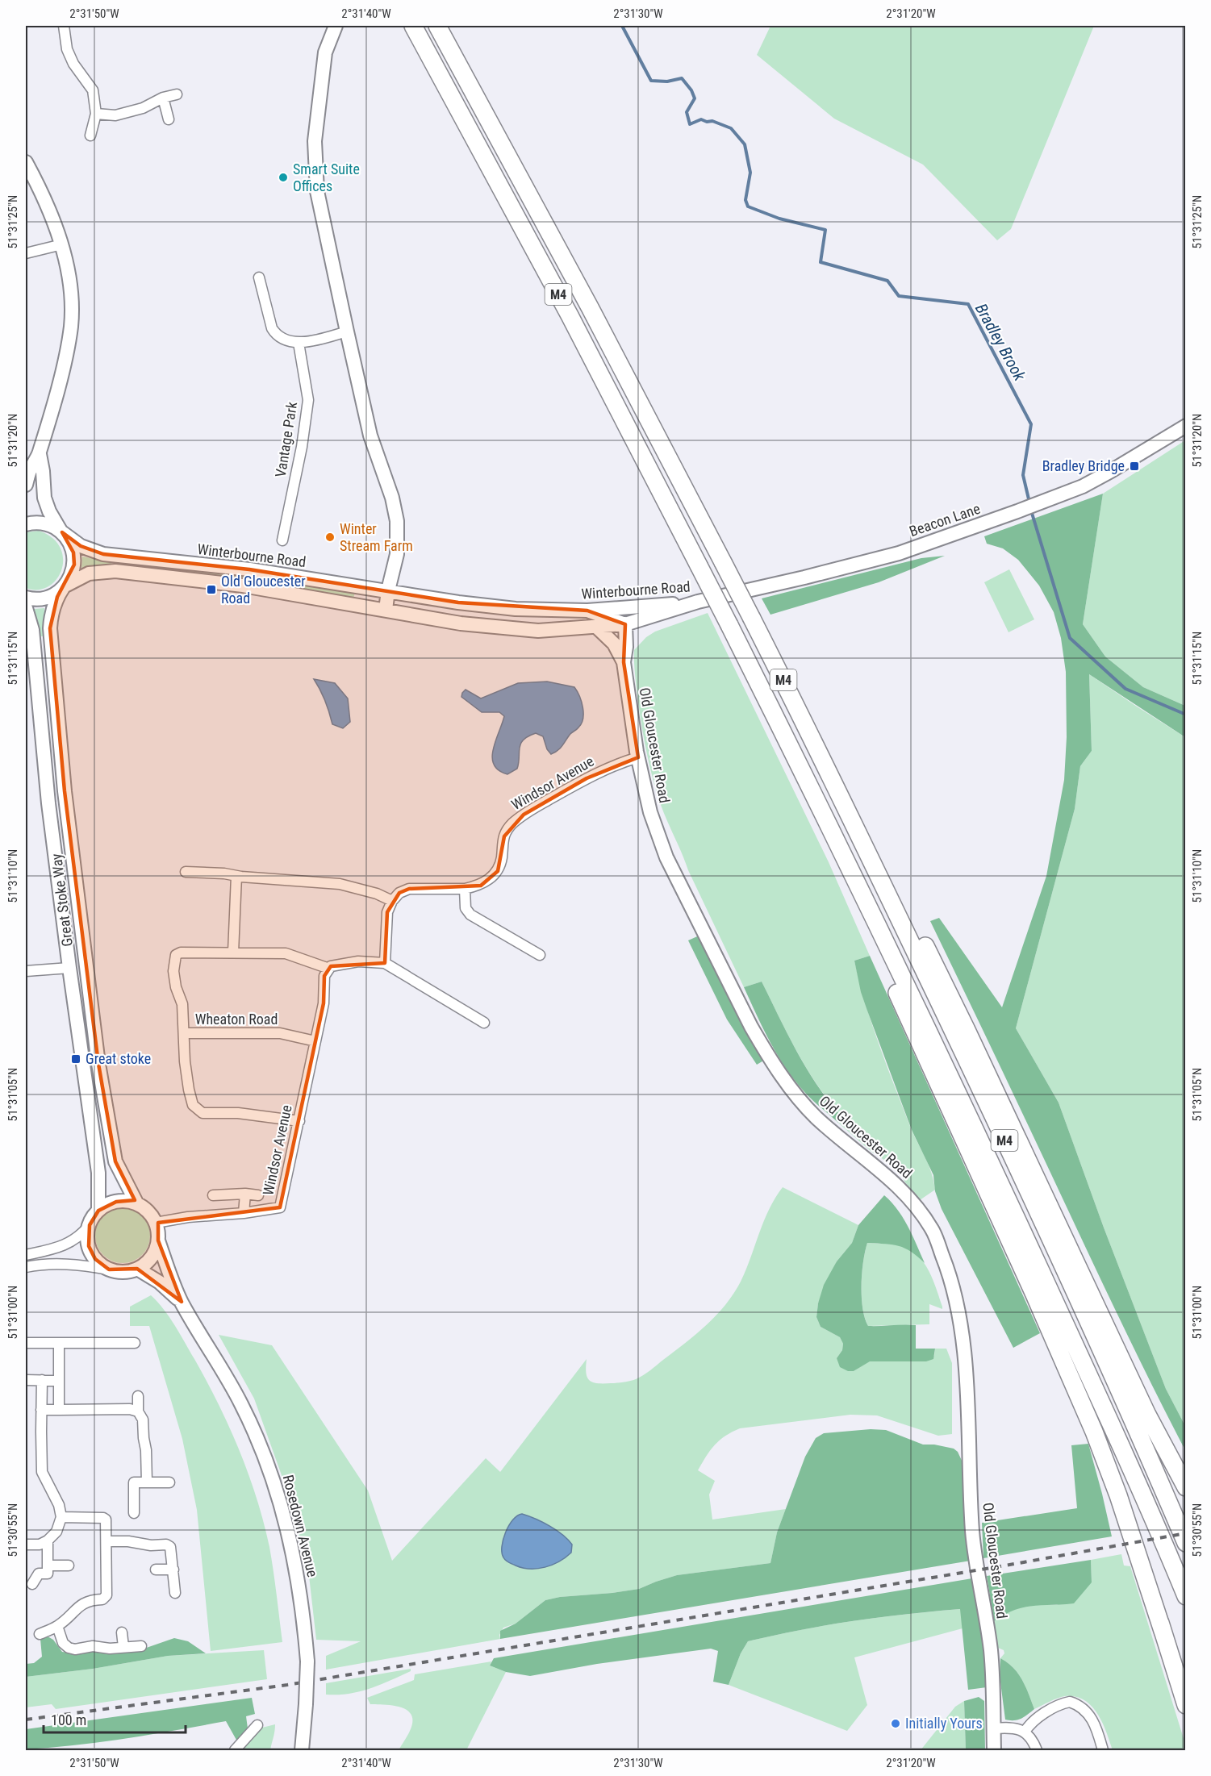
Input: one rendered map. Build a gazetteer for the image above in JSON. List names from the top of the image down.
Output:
{
  "streets": {
    "highway": ["M4"],
    "main road": [
      "Beacon Lane",
      "Winterbourne Road",
      "Old Gloucester Road",
      "Great Stoke Way",
      "Rosedown Avenue"
    ],
    "street": ["Vantage Park", "Windsor Avenue", "Wheaton Road"]
  },
  "crossings": [
    ["Beacon Lane", "Winterbourne Road"],
    ["Winterbourne Road", "Old Gloucester Road"],
    ["Winterbourne Road", "Great Stoke Way"],
    ["Old Gloucester Road", "Windsor Avenue"],
    ["Windsor Avenue", "Great Stoke Way"],
    ["Windsor Avenue", "Wheaton Road"],
    ["Windsor Avenue", "Rosedown Avenue"],
    ["Great Stoke Way", "Rosedown Avenue"]
  ],
  "water": ["Bradley Brook"],
  "places": {
    "other": ["Smart Suite Offices", "Winter Stream Farm", "Initially Yours"],
    "transit": ["Bradley Bridge", "Old Gloucester Road", "Great stoke"]
  },
  "scale_bar": "100 m",
  "coordinates": [
    "2°31'50\"W",
    "2°31'40\"W",
    "2°31'30\"W",
    "2°31'20\"W",
    "51°31'25\"N",
    "51°31'20\"N",
    "51°31'15\"N",
    "51°31'10\"N",
    "51°31'05\"N",
    "51°31'00\"N",
    "51°30'55\"N"
  ]
}
